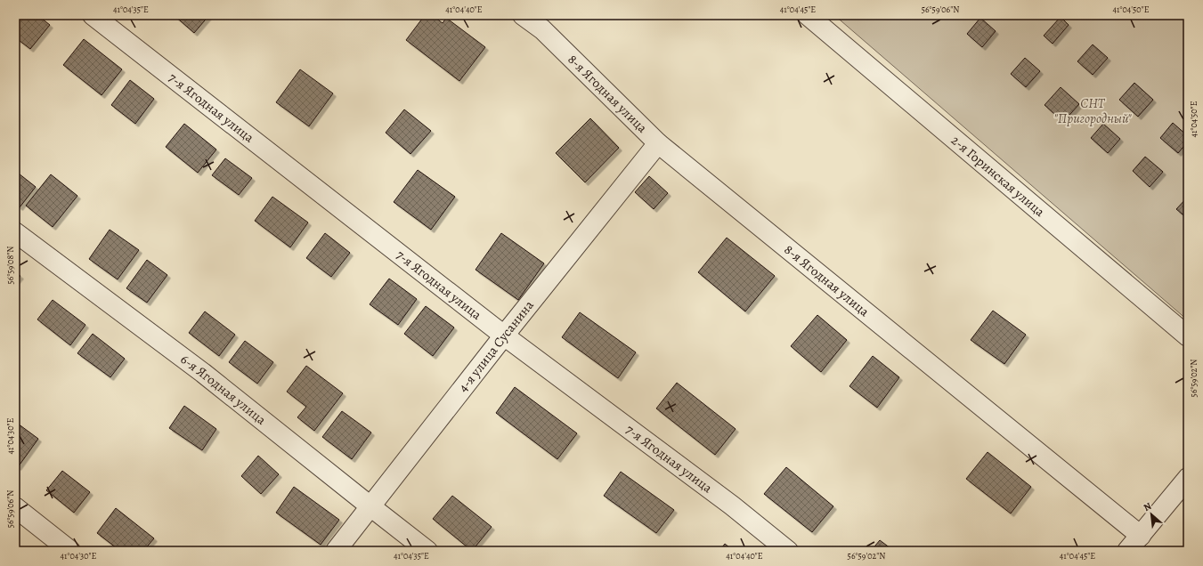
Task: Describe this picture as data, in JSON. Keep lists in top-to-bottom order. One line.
{"streets":{"street":["8-я Ягодная улица","7-я Ягодная улица","2-я Горинская улица","4-я улица Сусанина","6-я Ягодная улица"]},"crossings":[["8-я Ягодная улица","4-я улица Сусанина"],["7-я Ягодная улица","4-я улица Сусанина"],["4-я улица Сусанина","6-я Ягодная улица"]],"parks":["СНТ \"Пригородный\""],"north":"top left","coordinates":["41°04'35\"E","41°04'40\"E","41°04'45\"E","56°59'06\"N","41°04'50\"E","56°59'08\"N","56°59'02\"N","41°04'30\"E"]}
